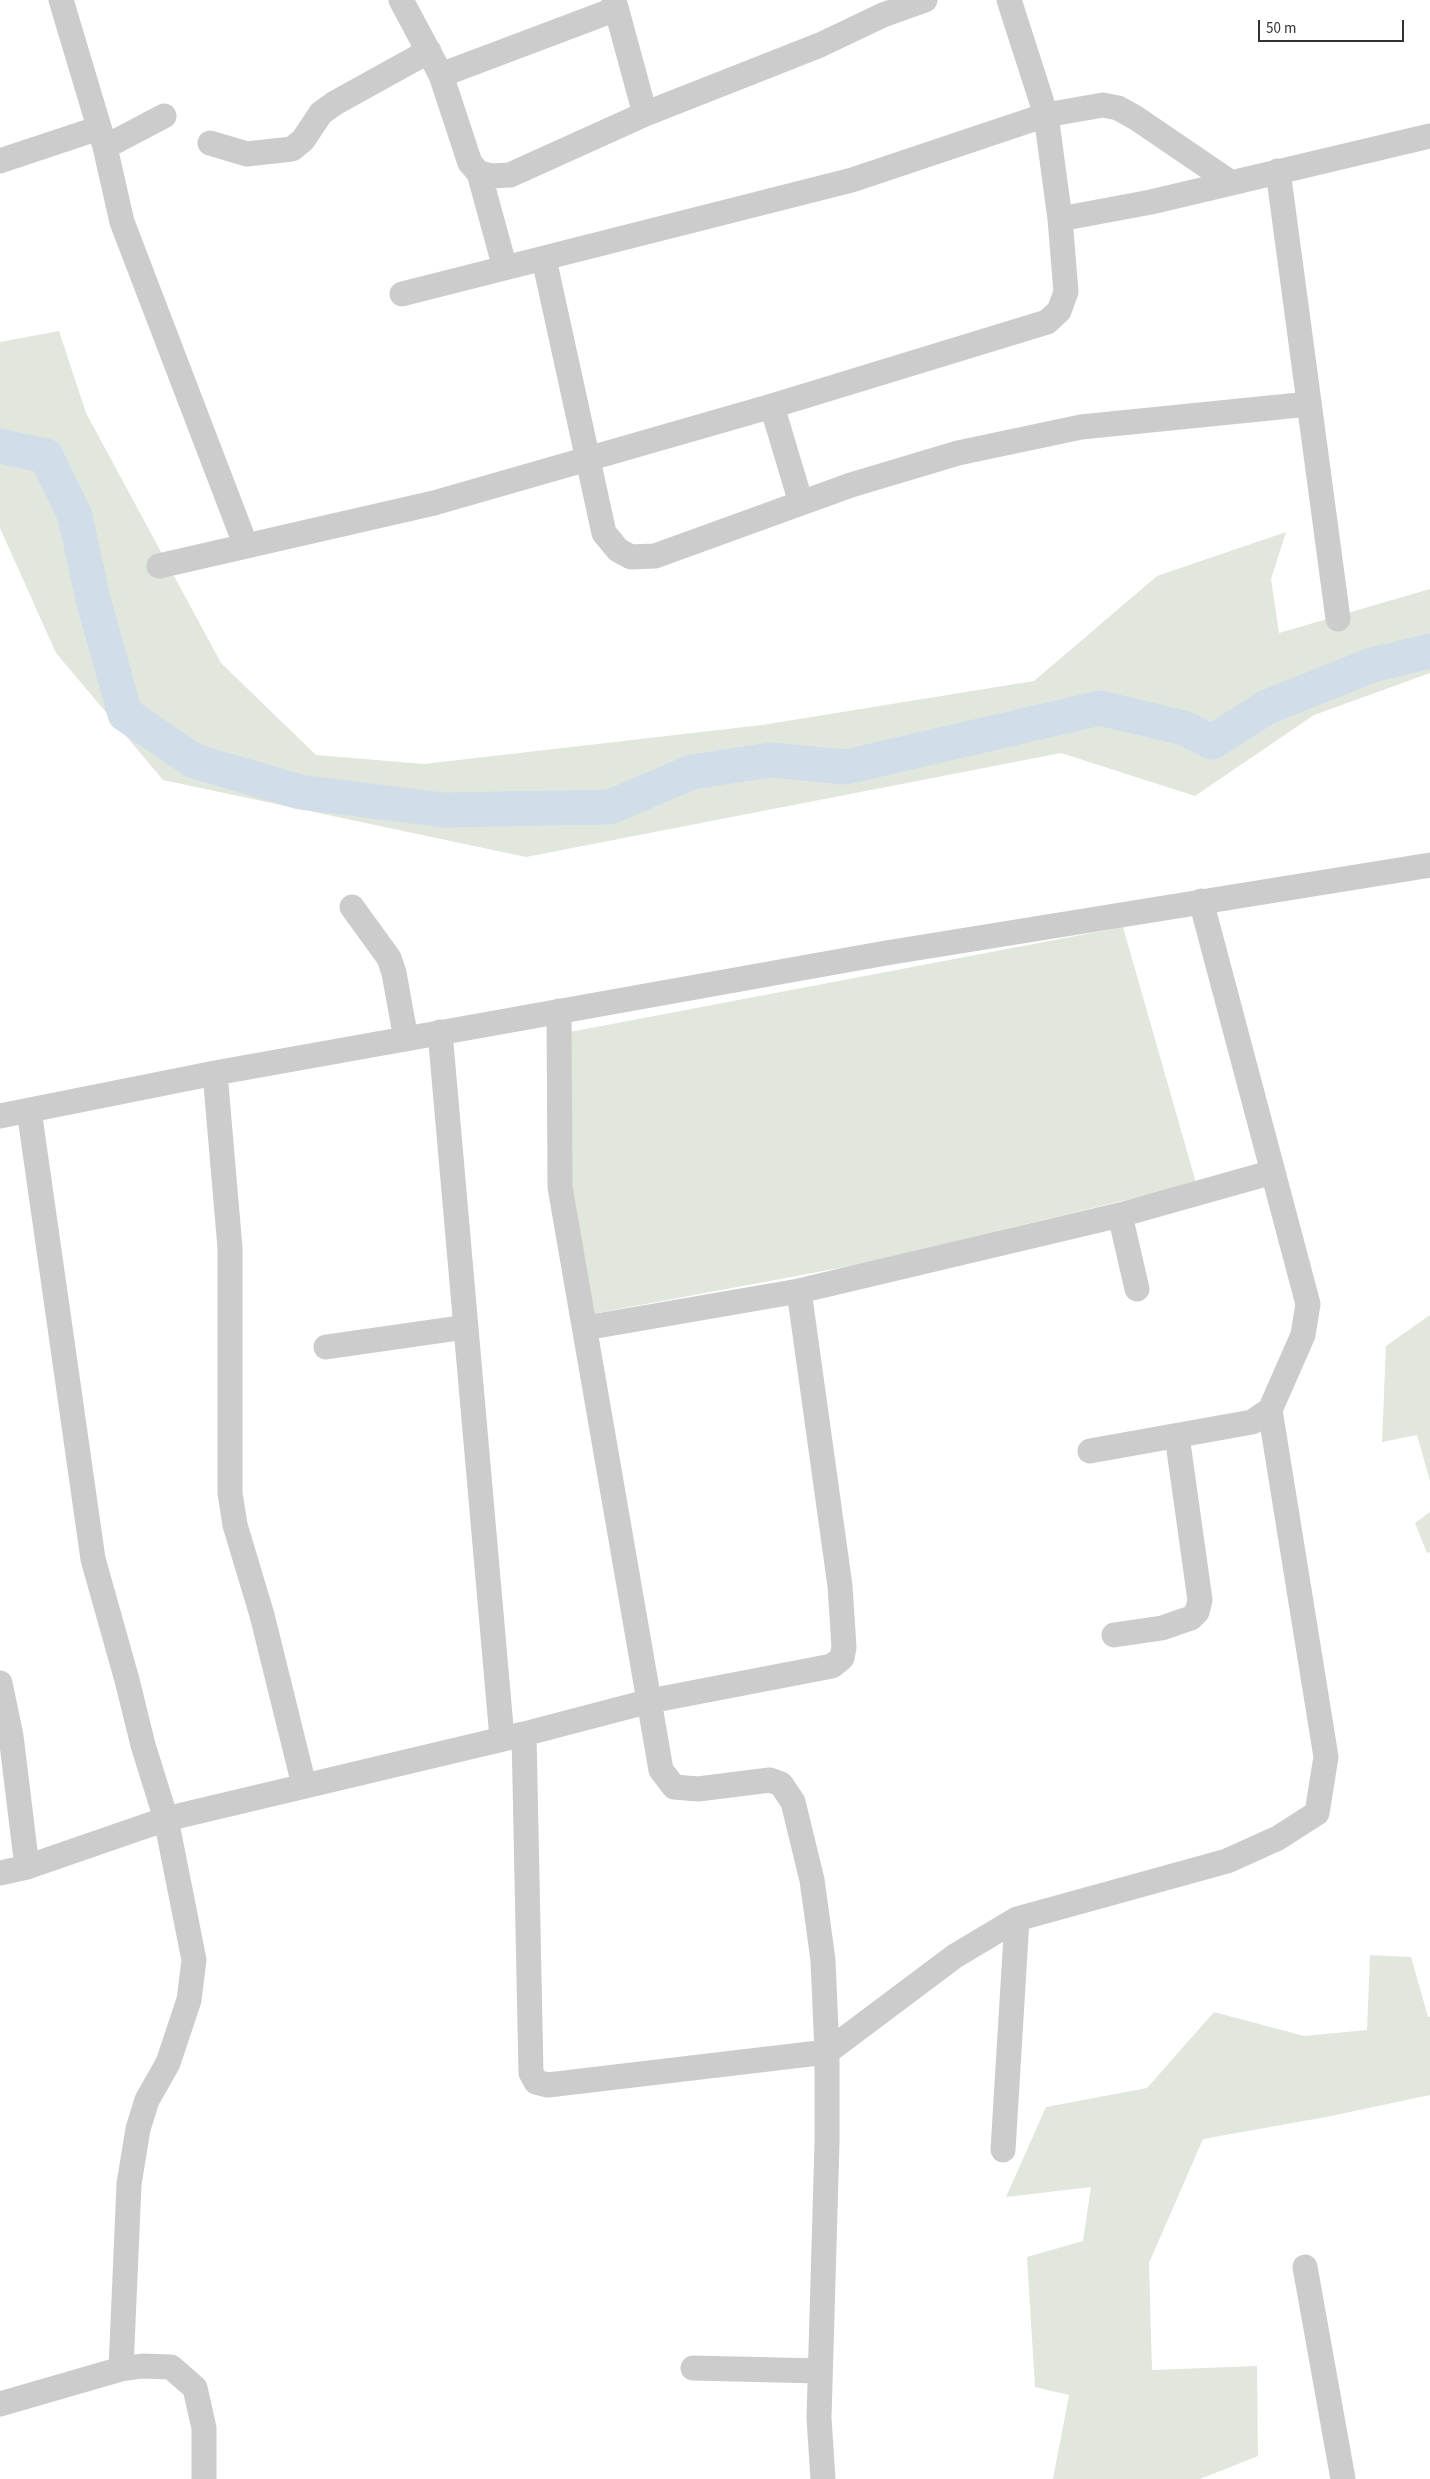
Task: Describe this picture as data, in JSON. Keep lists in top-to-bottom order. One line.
{"scale_bar":"50 m"}
